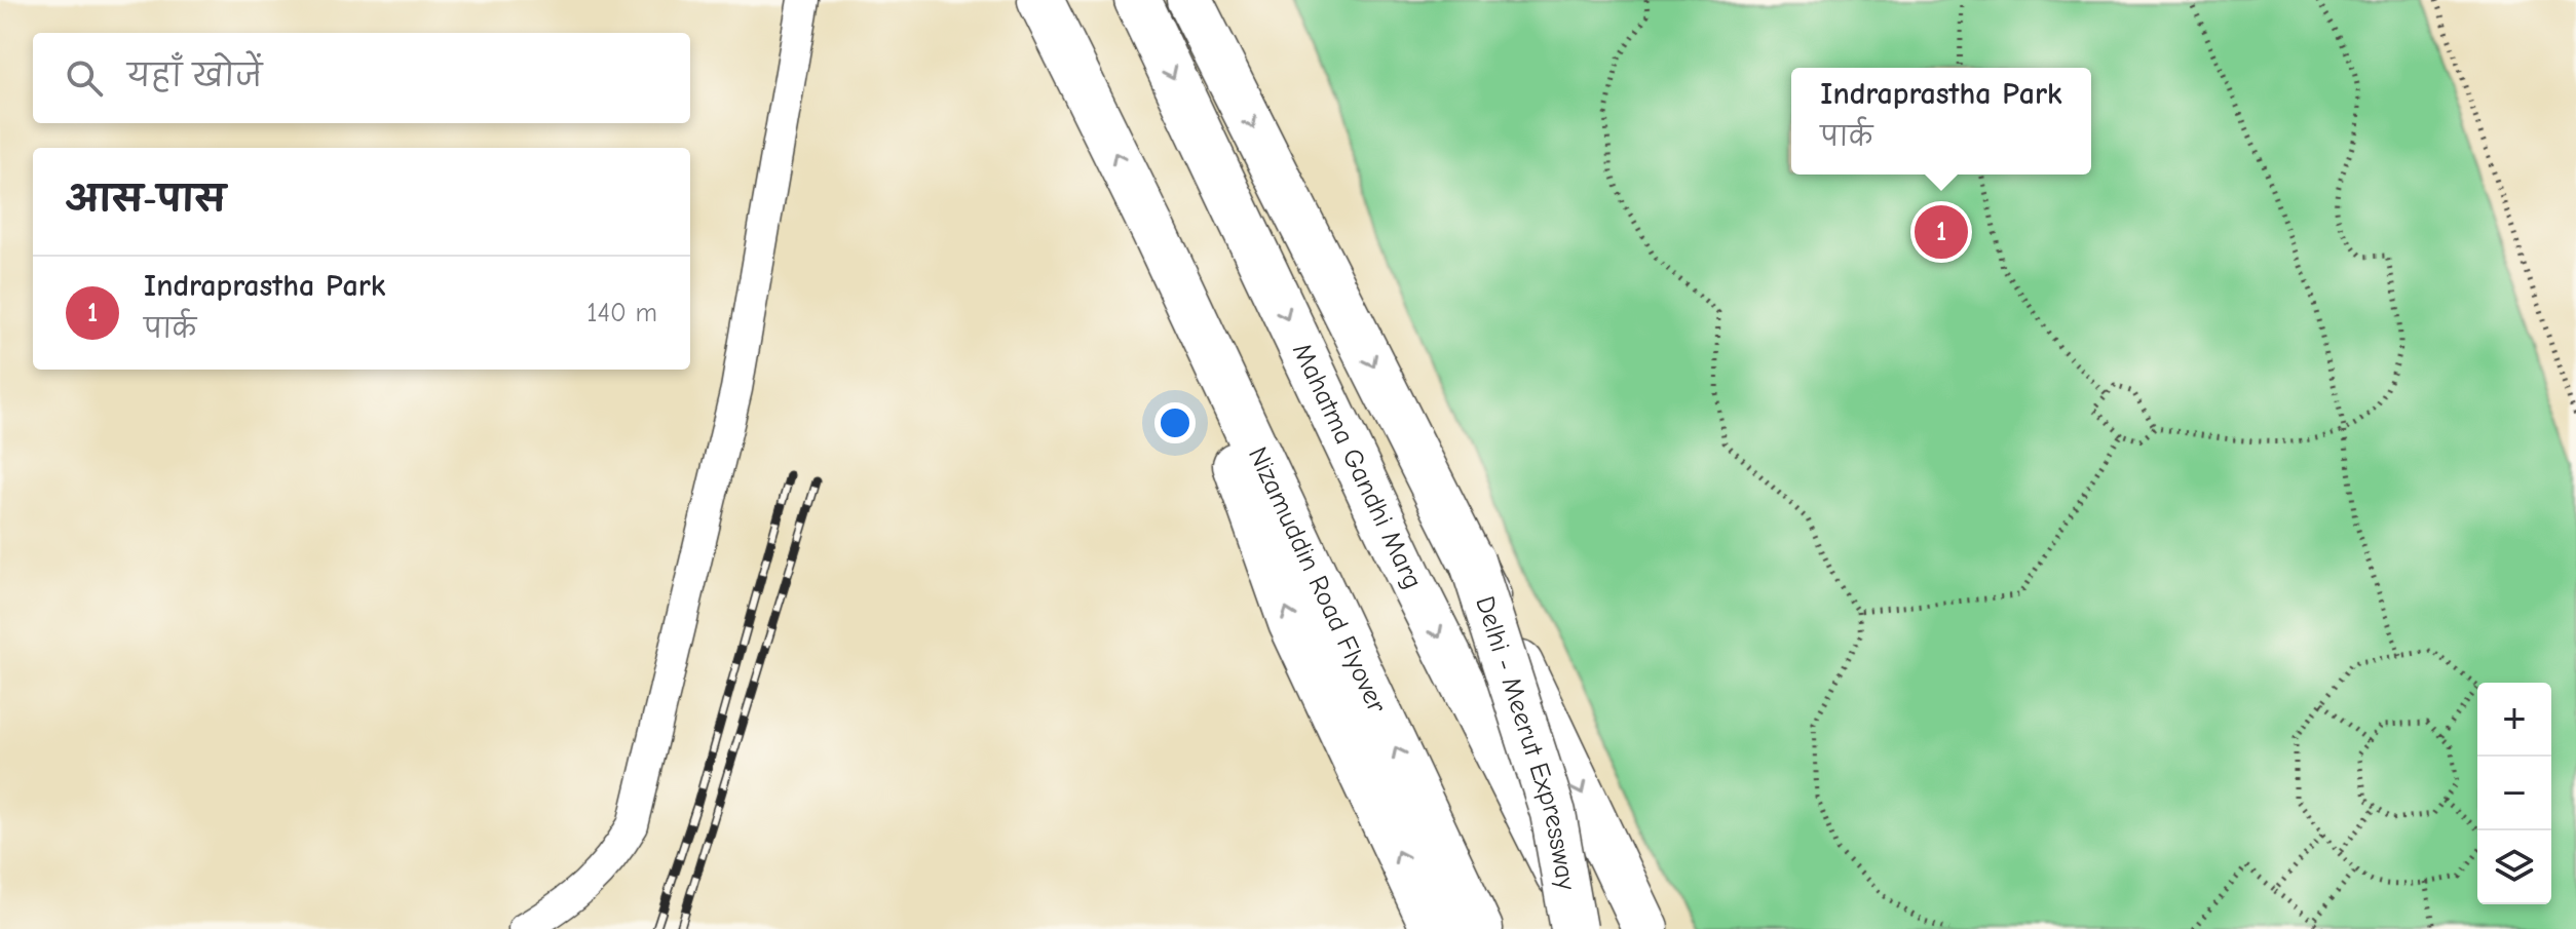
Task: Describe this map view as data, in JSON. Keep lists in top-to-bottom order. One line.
{"streets":{"highway":["Mahatma Gandhi Marg","Nizamuddin Road Flyover","Delhi - Meerut Expressway"]},"page":{"search":"यहाँ खोजें","popup":["Indraprastha Park","पार्क"],"heading":"आस-पास","pins":"1","list":[{"mark":"1","name":"Indraprastha Park","note":"पार्क","value":"140 m"}],"map_buttons":["+","−"]}}
